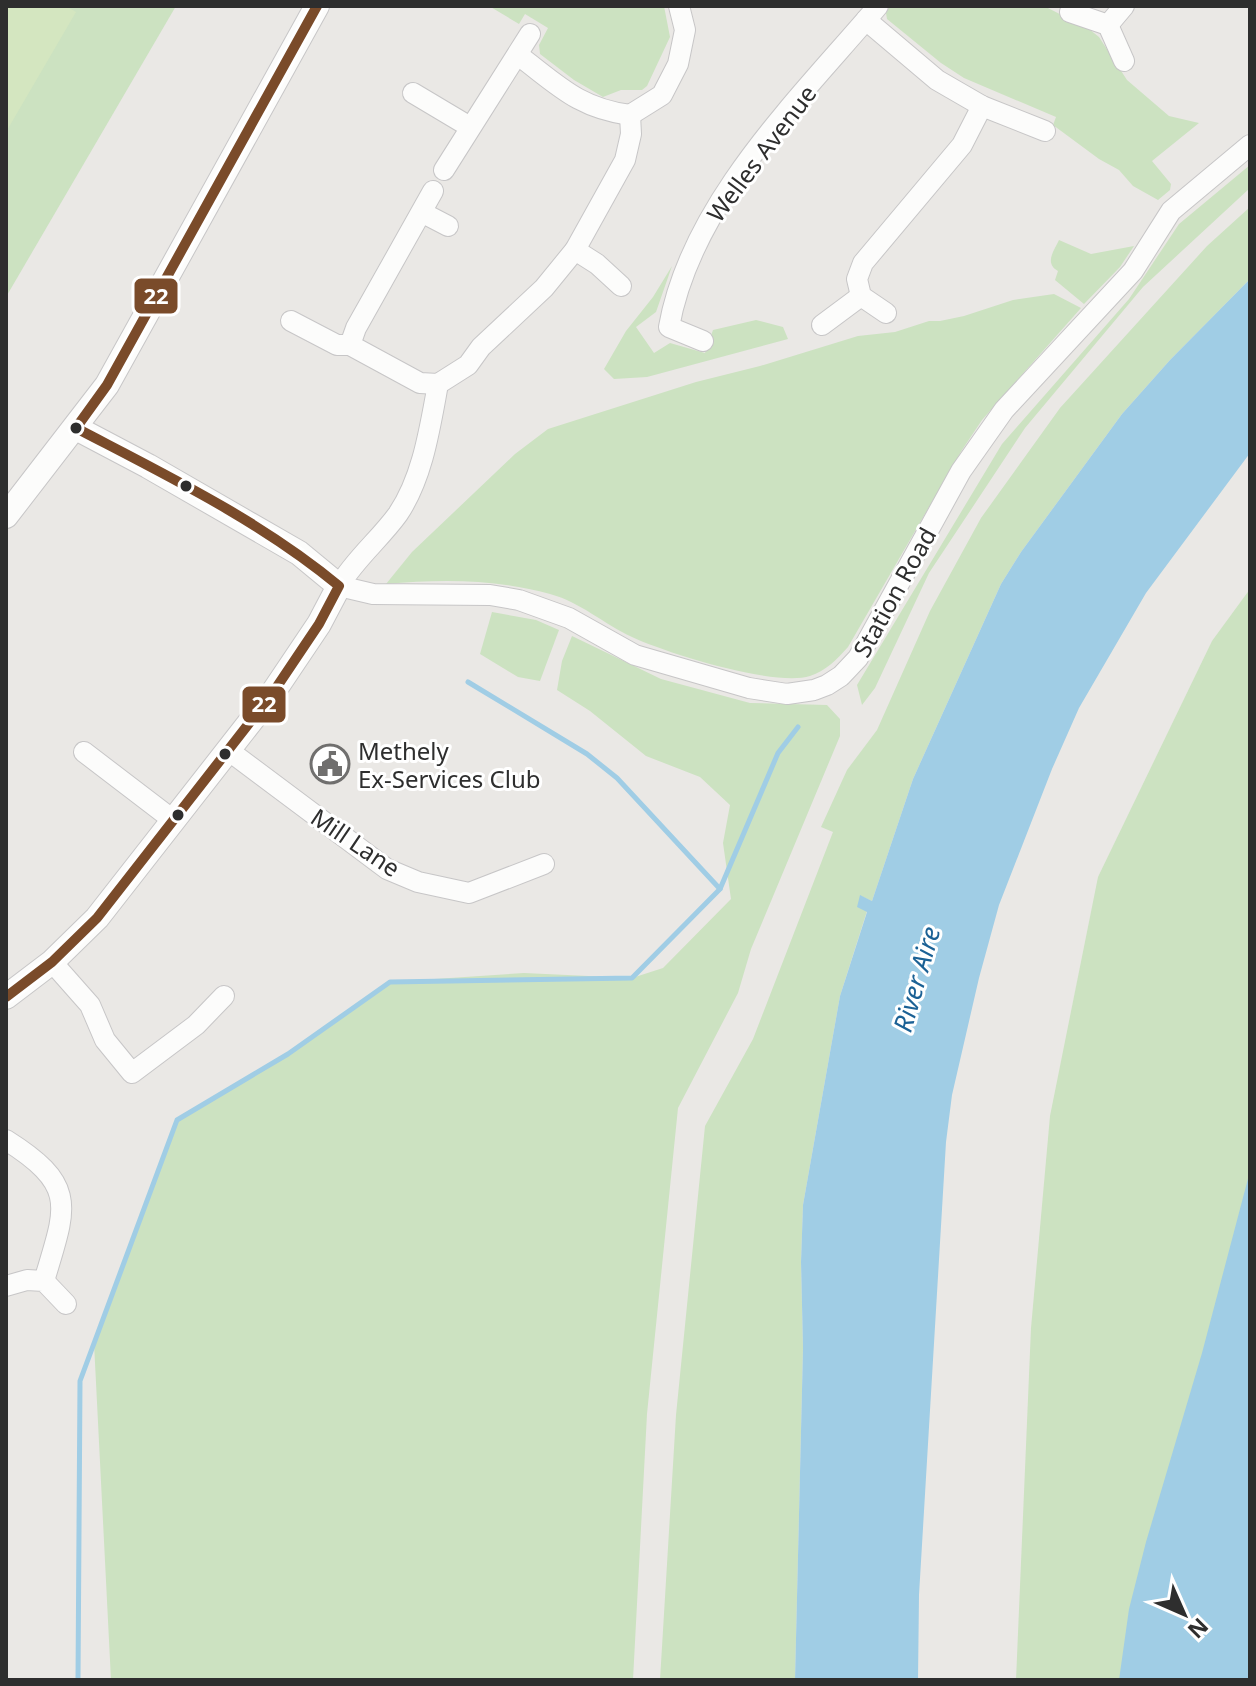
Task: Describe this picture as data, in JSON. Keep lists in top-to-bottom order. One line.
{"streets":{"street":["Welles Avenue","Station Road","Mill Lane"]},"water":["River Aire"],"places":{"public building":["Methely Ex-Services Club"]},"lines":["transit line 22"],"north":"bottom right"}
